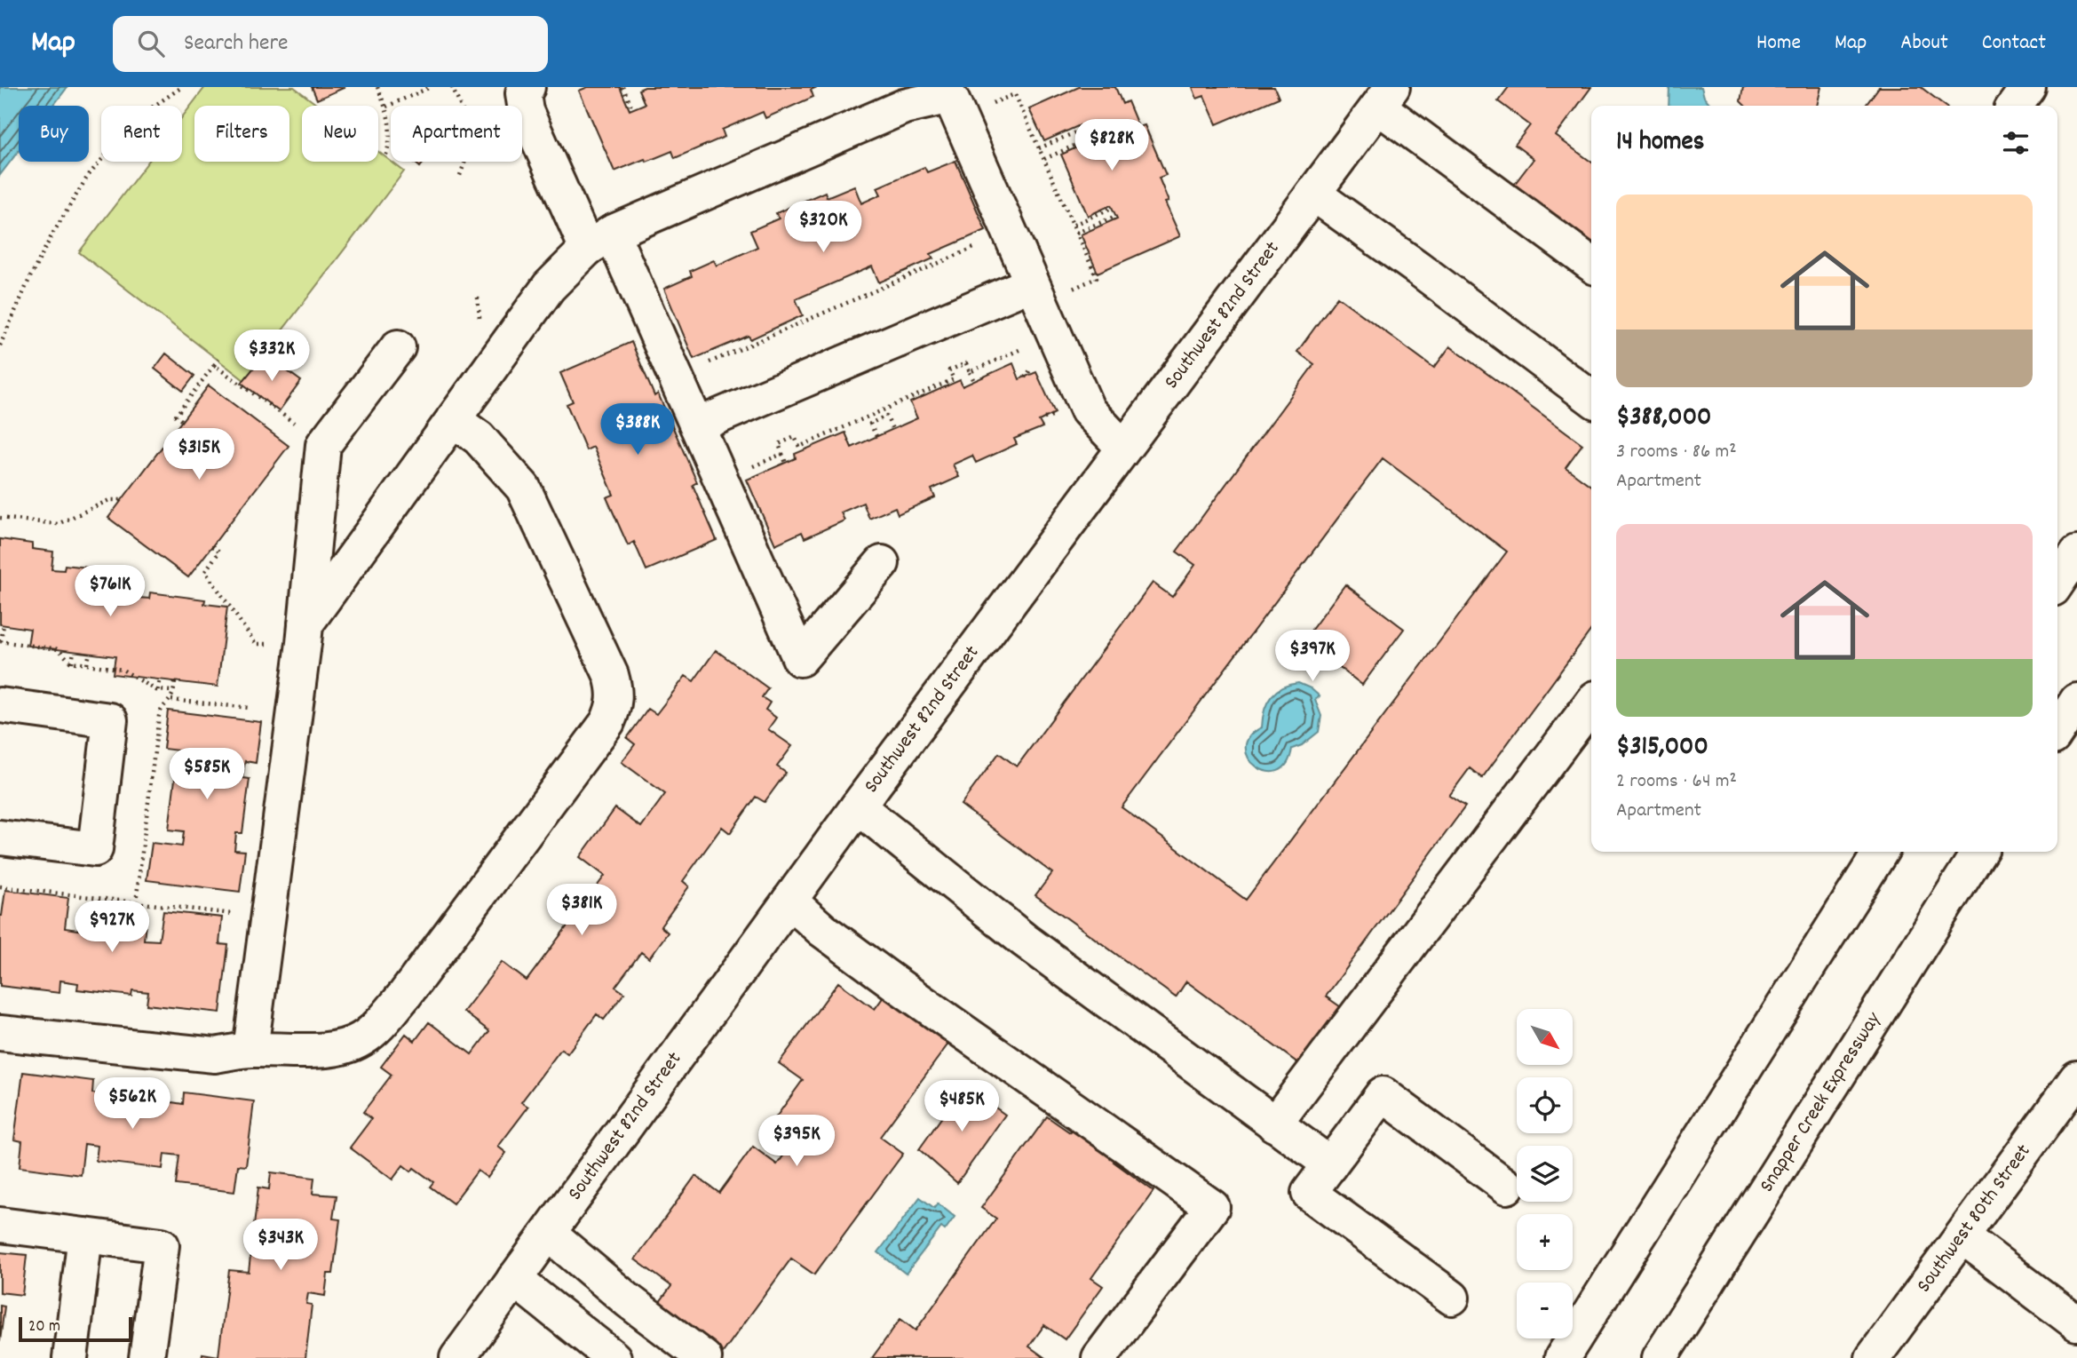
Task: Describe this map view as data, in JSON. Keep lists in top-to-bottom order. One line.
{"streets":{"main road":["Southwest 82nd Street","Snapper Creek Expressway","Southwest 80th Street"]},"scale_bar":"20 m","north":"bottom right","page":{"header":"Map","search":"Search here","nav":["Home","Map","About","Contact"],"chip":["Buy","Rent","Filters","New","Apartment"],"heading":"14 homes","price":["$828K","$320K","$332K","$388K","$315K","$761K","$397K","$585K","$381K","$927K","$562K","$485K","$395K","$343K"],"list":[{"name":"$388,000","note":"3 rooms · 86 m² · Apartment"},{"name":"$315,000","note":"2 rooms · 64 m² · Apartment"}],"map_buttons":["+","−"],"scale":"20 m"}}
